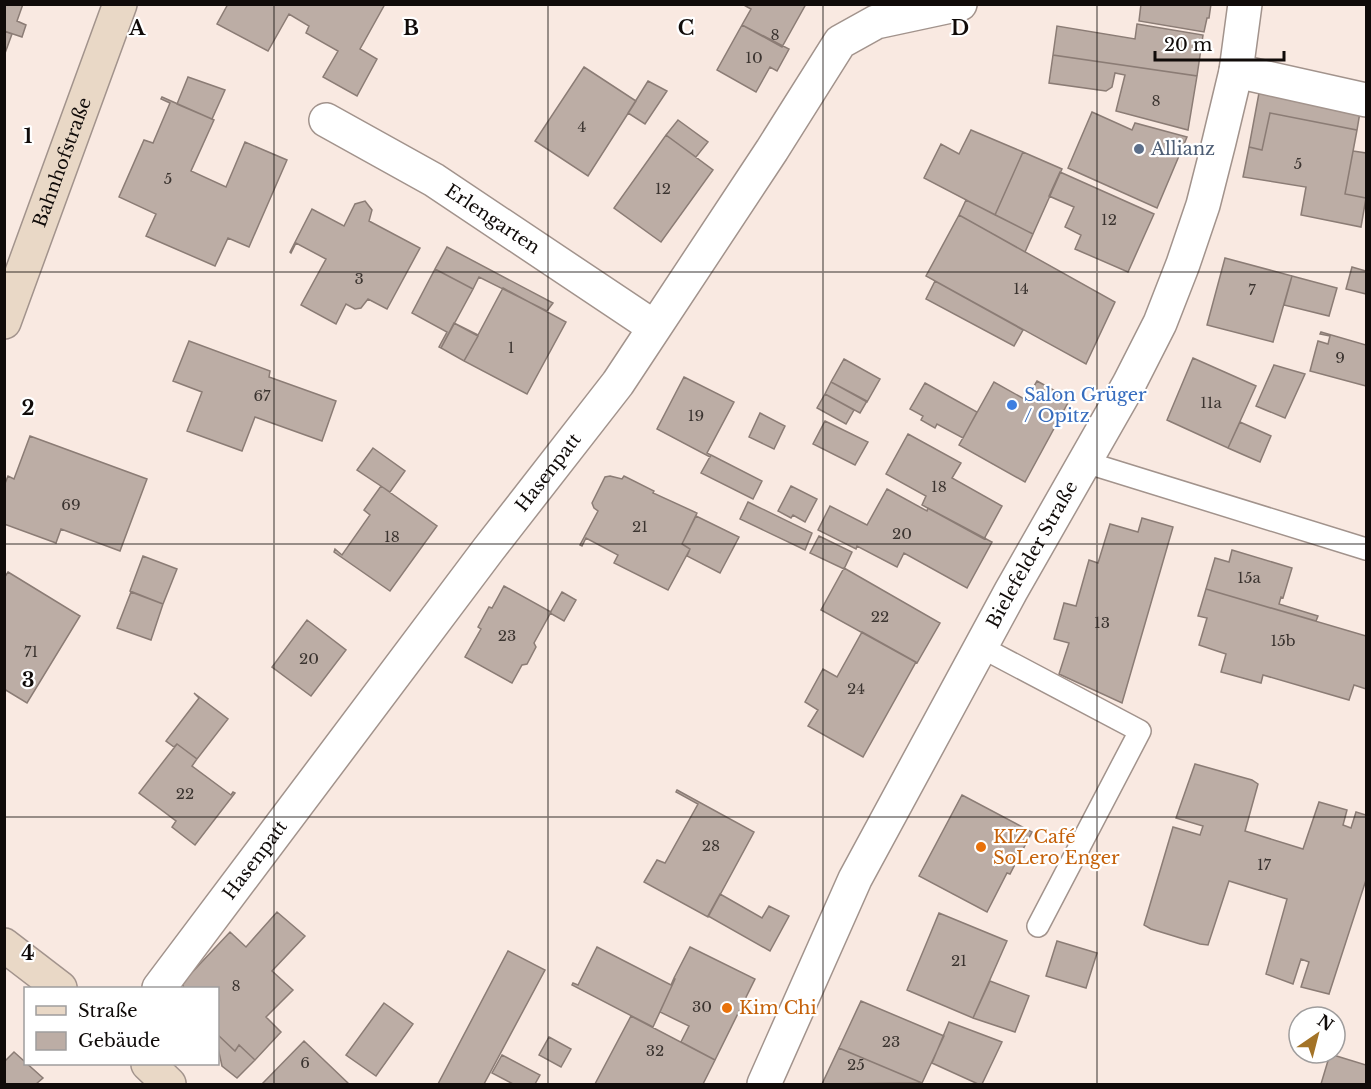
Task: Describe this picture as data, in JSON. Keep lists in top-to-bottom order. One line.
{"streets":{"street":["Bahnhofstraße","Erlengarten","Hasenpatt","Bielefelder Straße"]},"crossings":[["Erlengarten","Hasenpatt"]],"places":["Allianz","Salon Grüger / Opitz","KIZ Café SoLero Enger","Kim Chi"],"house_numbers":["8","10","8","4","5","5","12","12","3","14","7","1","9","67","11a","19","18","69","21","20","18","15a","22","13","23","15b","71","20","24","22","28","17","21","8","30","23","32","6","25"],"legend":["Straße","Gebäude"],"scale_bar":"20 m","north":"top right","grid":{"columns":["A","B","C","D"],"rows":["1","2","3","4"]}}
